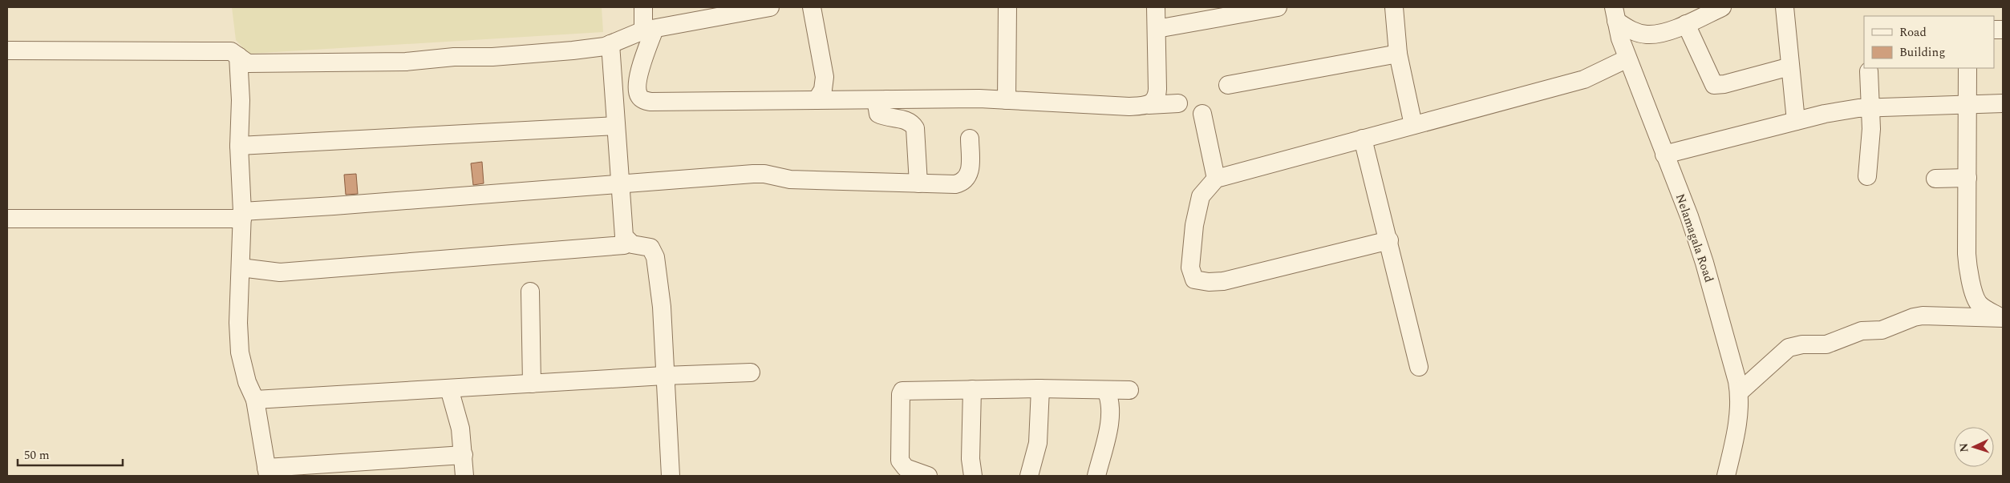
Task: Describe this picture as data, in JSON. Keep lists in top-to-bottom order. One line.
{"streets":{"street":["Nelamagala Road"]},"legend":["Road","Building"],"scale_bar":"50 m","north":"left"}
